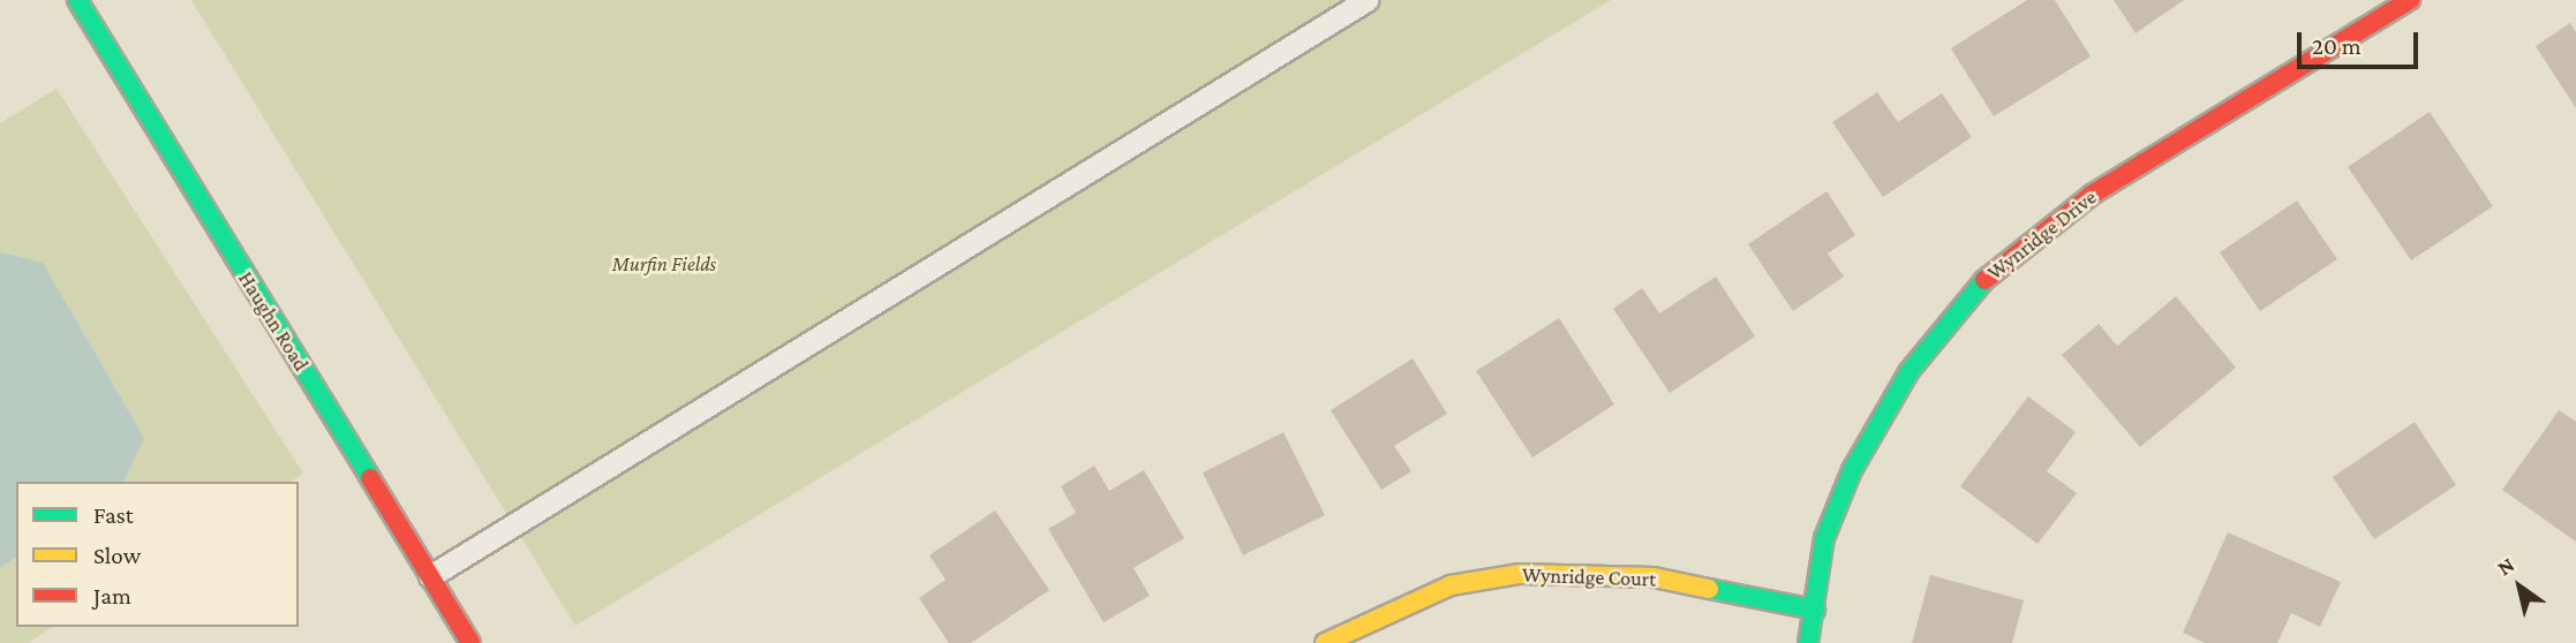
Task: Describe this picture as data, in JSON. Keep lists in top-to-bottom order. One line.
{"streets":{"street":["Wynridge Drive","Haughn Road","Wynridge Court"]},"crossings":[["Wynridge Drive","Wynridge Court"]],"parks":["Murfin Fields"],"legend":["Fast","Slow","Jam"],"scale_bar":"20 m","north":"top left"}
